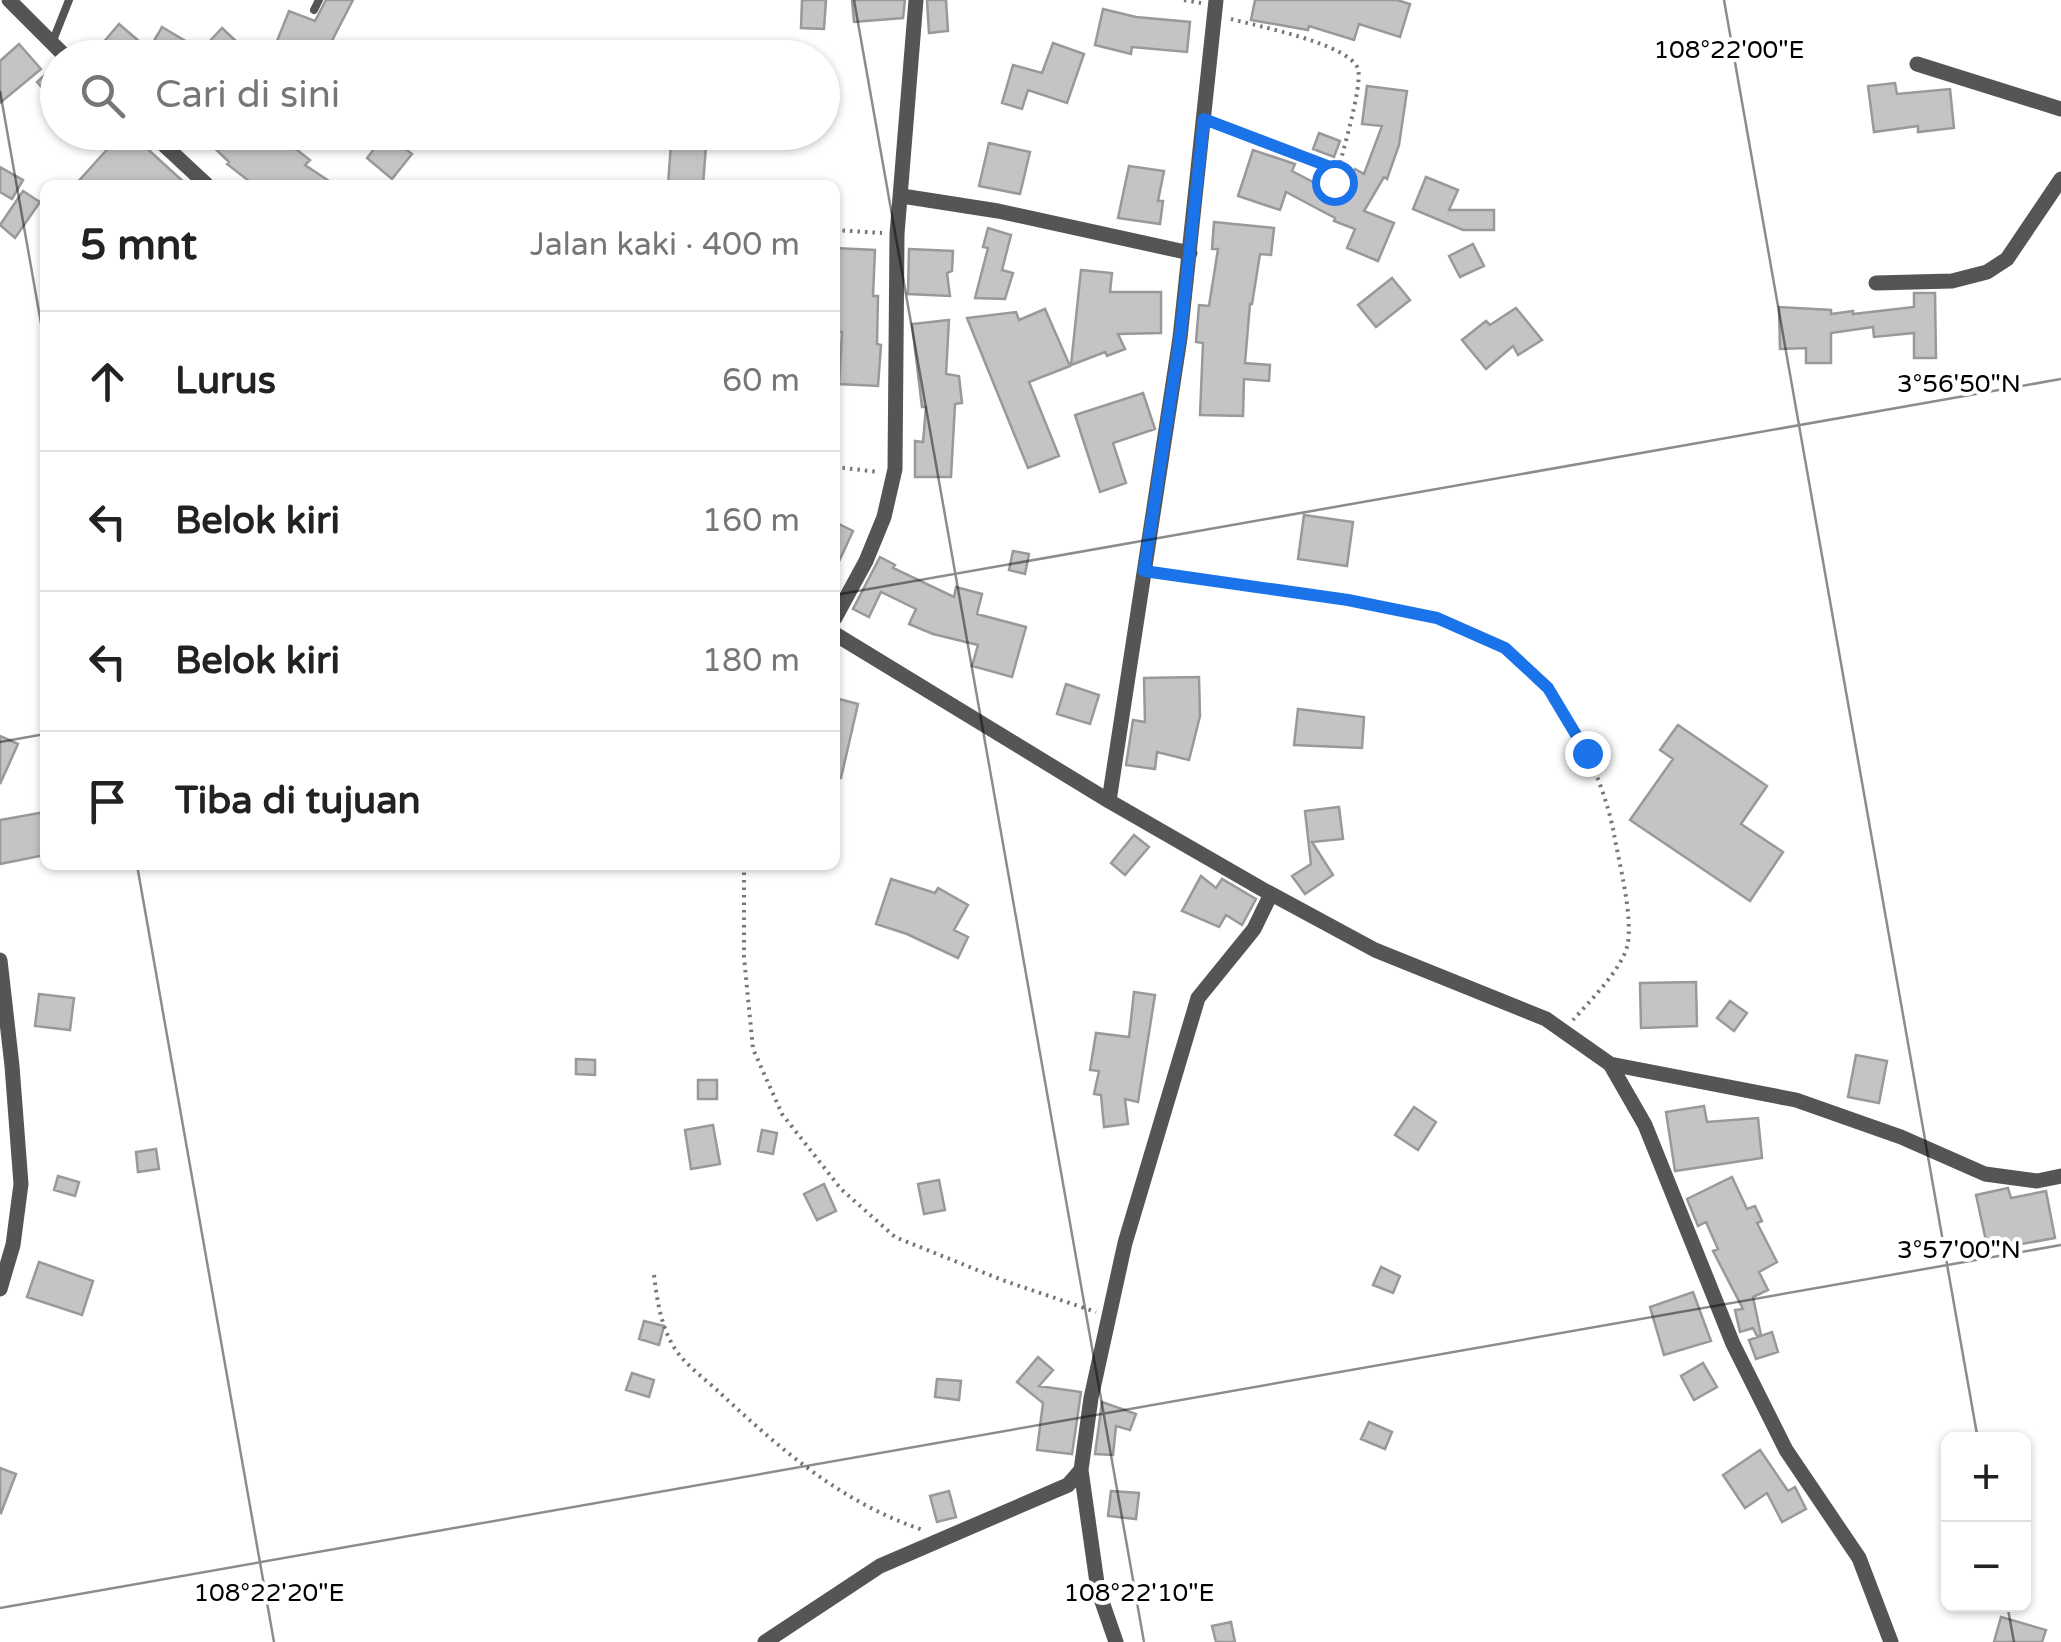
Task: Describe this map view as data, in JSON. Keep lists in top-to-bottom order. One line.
{"page":{"search":"Cari di sini","heading":["5 mnt","Jalan kaki · 400 m"],"list":[["Lurus","60 m"],["Belok kiri","160 m"],["Belok kiri","180 m"],"Tiba di tujuan"],"map_buttons":["+","−"]},"coordinates":["108°22'00\"E","3°56'50\"N","3°57'00\"N","108°22'20\"E","108°22'10\"E"]}
